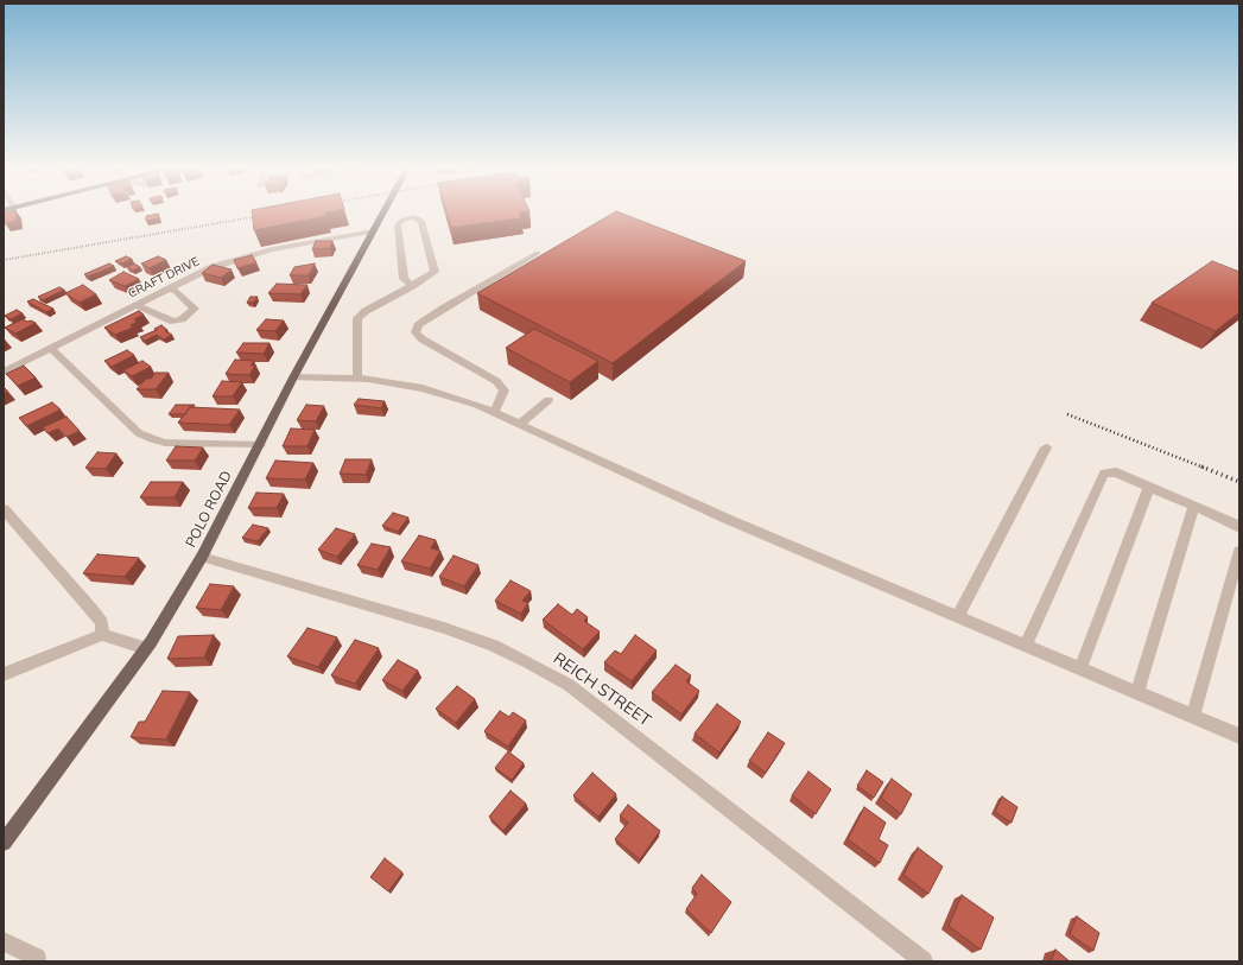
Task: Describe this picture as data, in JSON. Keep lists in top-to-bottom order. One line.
{"streets":{"main road":["POLO ROAD"],"street":["CRAFT DRIVE","REICH STREET"]},"crossings":[["CRAFT DRIVE","POLO ROAD"],["POLO ROAD","REICH STREET"]]}
